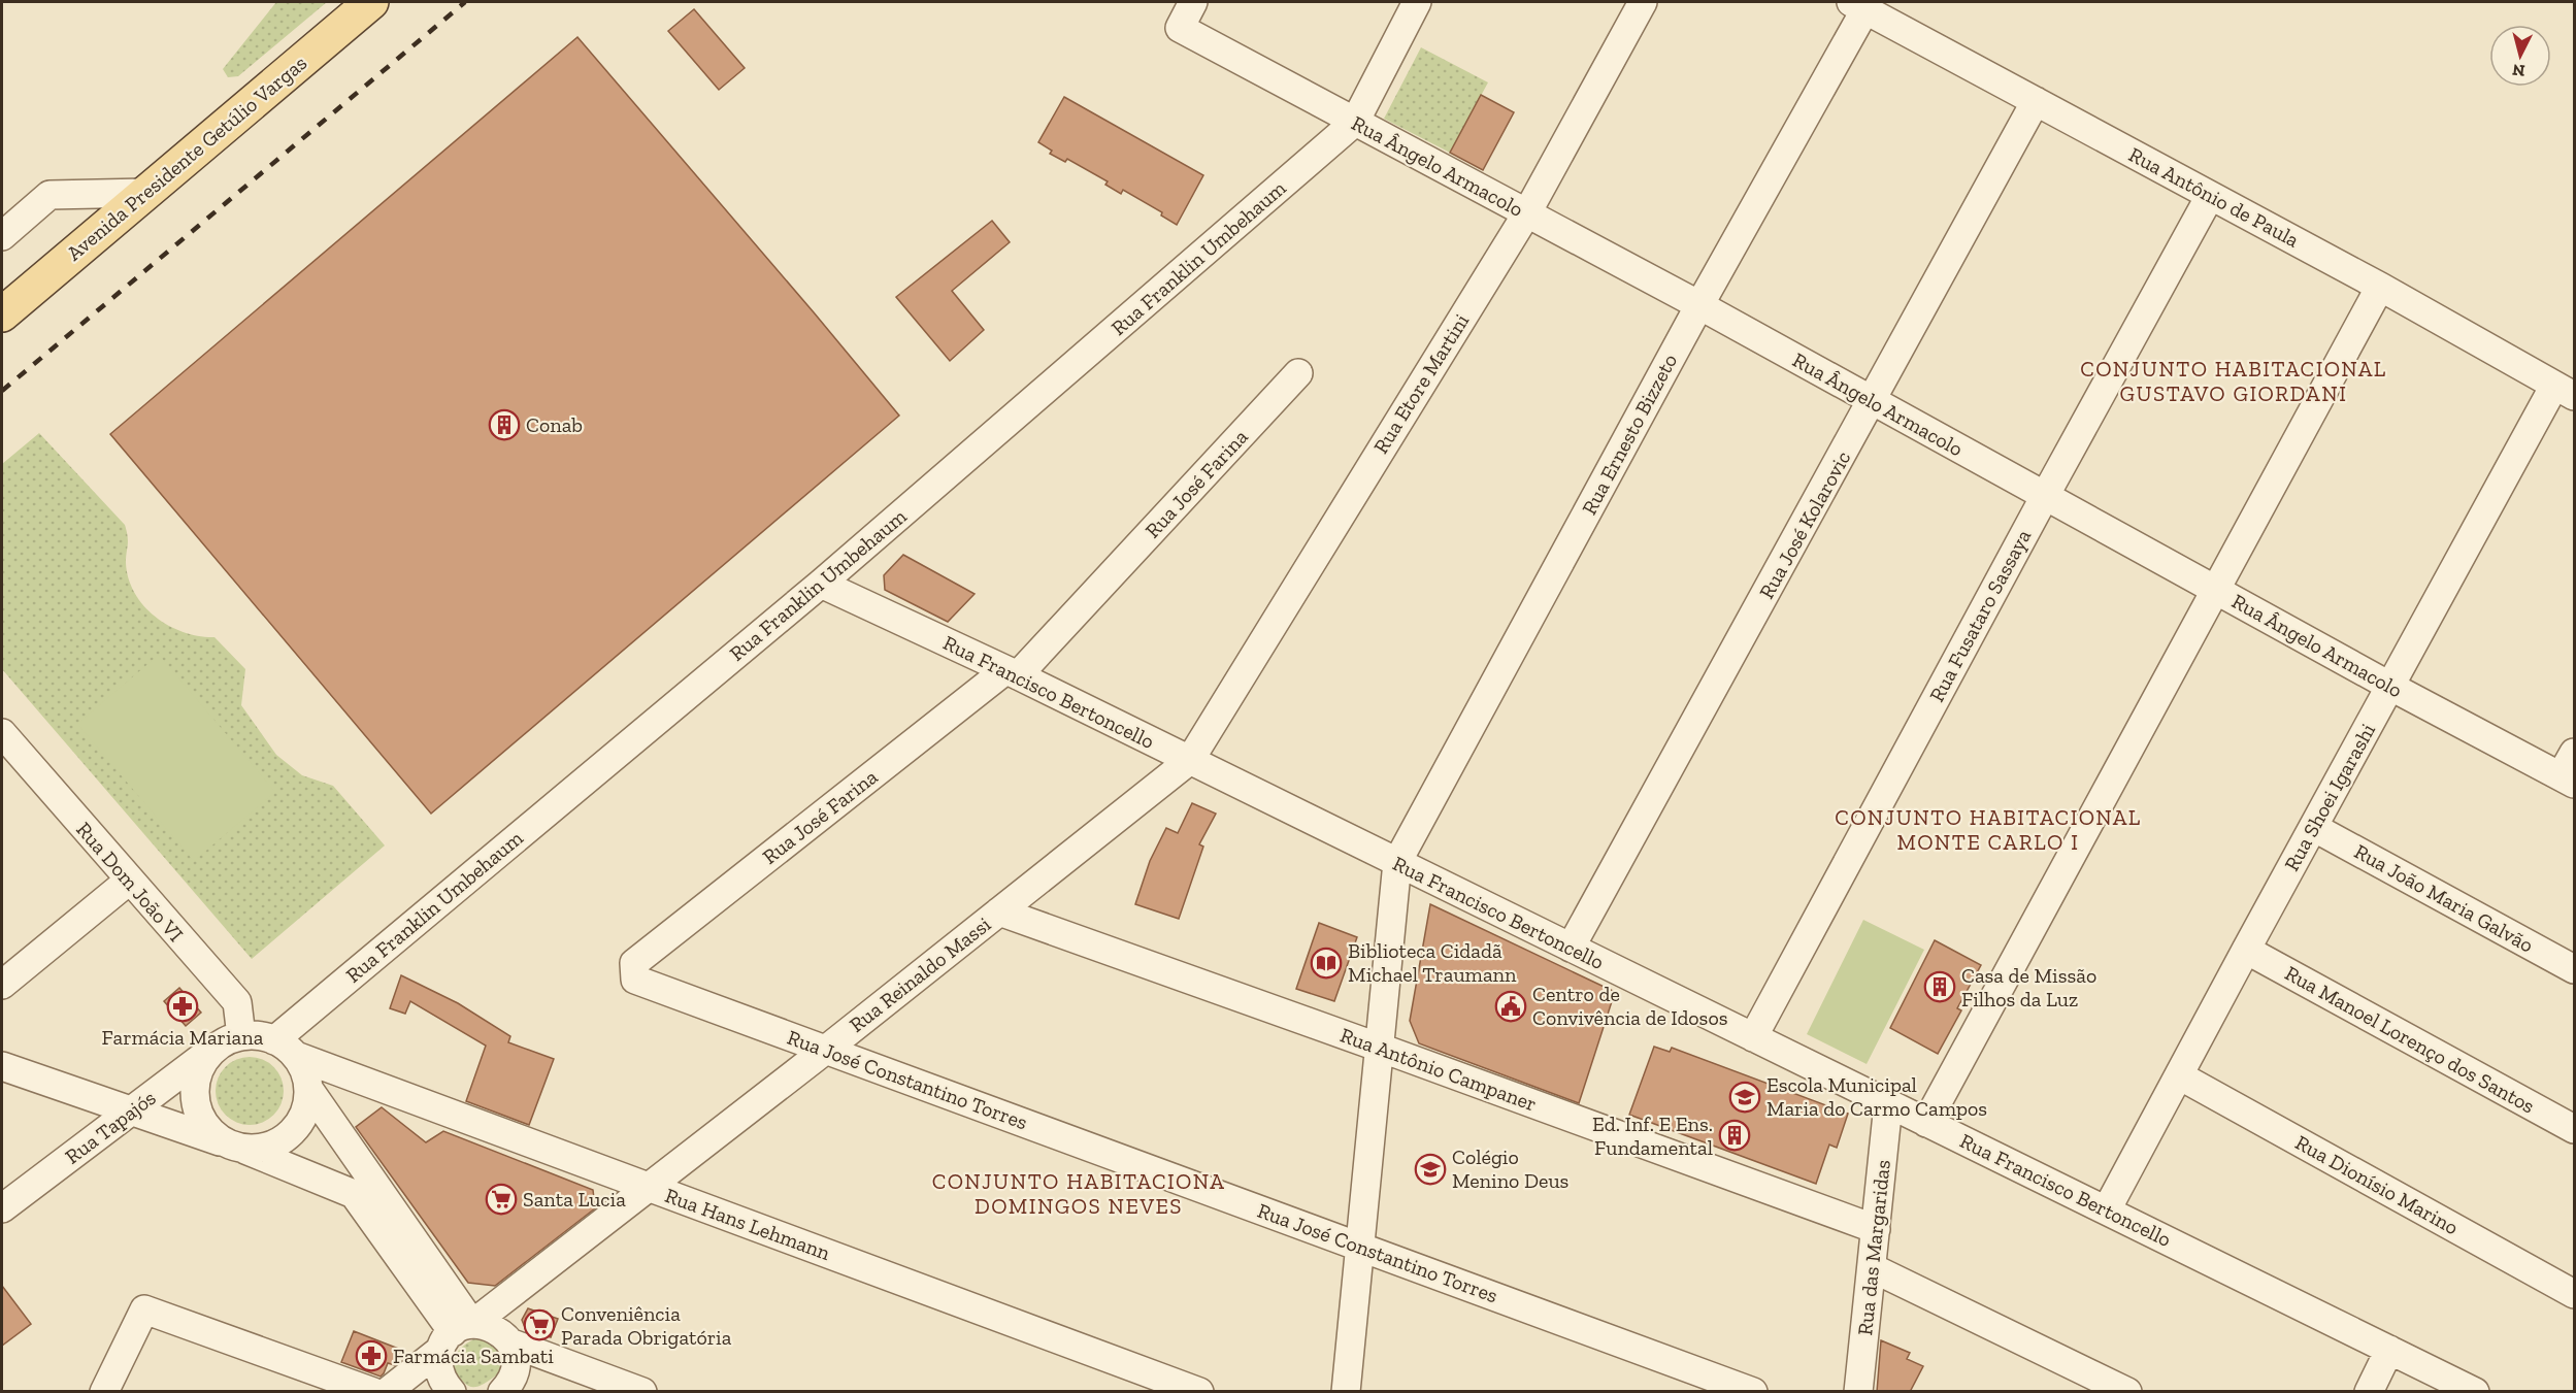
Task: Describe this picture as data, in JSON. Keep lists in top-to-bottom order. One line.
{"streets":{"main road":["Avenida Presidente Getúlio Vargas"],"street":["Rua Ângelo Armacolo","Rua Antônio de Paula","Rua Franklin Umbehaum","Rua Etore Martini","Rua Ernesto Bizzeto","Rua José Farina","Rua José Kolarovic","Rua Fusataro Sassaya","Rua Francisco Bertoncello","Rua Shoei Igarashi","Rua Dom João VI","Rua João Maria Galvão","Rua Reinaldo Massi","Rua Manoel Lorenço dos Santos","Rua Antônio Campaner","Rua José Constantino Torres","Rua Tapajós","Rua Dionísio Marino","Rua Hans Lehmann","Rua das Margaridas"]},"crossings":[["Rua Ângelo Armacolo","Rua Franklin Umbehaum"],["Rua Ângelo Armacolo","Rua Etore Martini"],["Rua Ângelo Armacolo","Rua Ernesto Bizzeto"],["Rua Ângelo Armacolo","Rua José Kolarovic"],["Rua Ângelo Armacolo","Rua Fusataro Sassaya"],["Rua Ângelo Armacolo","Rua Shoei Igarashi"],["Rua Antônio de Paula","Rua Ernesto Bizzeto"],["Rua Antônio de Paula","Rua José Kolarovic"],["Rua Antônio de Paula","Rua Fusataro Sassaya"],["Rua Antônio de Paula","Rua Shoei Igarashi"],["Rua Franklin Umbehaum","Rua Francisco Bertoncello"],["Rua Franklin Umbehaum","Rua Hans Lehmann"],["Rua Etore Martini","Rua Francisco Bertoncello"],["Rua Etore Martini","Rua Reinaldo Massi"],["Rua Ernesto Bizzeto","Rua Francisco Bertoncello"],["Rua José Farina","Rua Francisco Bertoncello"],["Rua José Farina","Rua José Constantino Torres"],["Rua José Kolarovic","Rua Francisco Bertoncello"],["Rua Fusataro Sassaya","Rua Francisco Bertoncello"],["Rua Francisco Bertoncello","Rua Shoei Igarashi"],["Rua Francisco Bertoncello","Rua Reinaldo Massi"],["Rua Francisco Bertoncello","Rua das Margaridas"],["Rua Shoei Igarashi","Rua João Maria Galvão"],["Rua Shoei Igarashi","Rua Manoel Lorenço dos Santos"],["Rua Shoei Igarashi","Rua Dionísio Marino"],["Rua Dom João VI","Rua Tapajós"],["Rua Dom João VI","Rua Hans Lehmann"],["Rua Reinaldo Massi","Rua Antônio Campaner"],["Rua Reinaldo Massi","Rua José Constantino Torres"],["Rua Reinaldo Massi","Rua Hans Lehmann"],["Rua Antônio Campaner","Rua das Margaridas"],["Rua Tapajós","Rua Hans Lehmann"]],"districts":["CONJUNTO HABITACIONAL GUSTAVO GIORDANI","CONJUNTO HABITACIONAL MONTE CARLO I","CONJUNTO HABITACIONA DOMINGOS NEVES"],"places":{"building":["Conab","Casa de Missão Filhos da Luz","Ed. Inf. E Ens. Fundamental"],"library":["Biblioteca Cidadã Michael Traumann"],"pharmacy":["Farmácia Mariana","Farmácia Sambati"],"public building":["Centro de Convivência de Idosos"],"school or university":["Escola Municipal Maria do Carmo Campos","Colégio Menino Deus"],"supermarket":["Santa Lucia","Conveniência Parada Obrigatória"]},"north":"bottom"}
